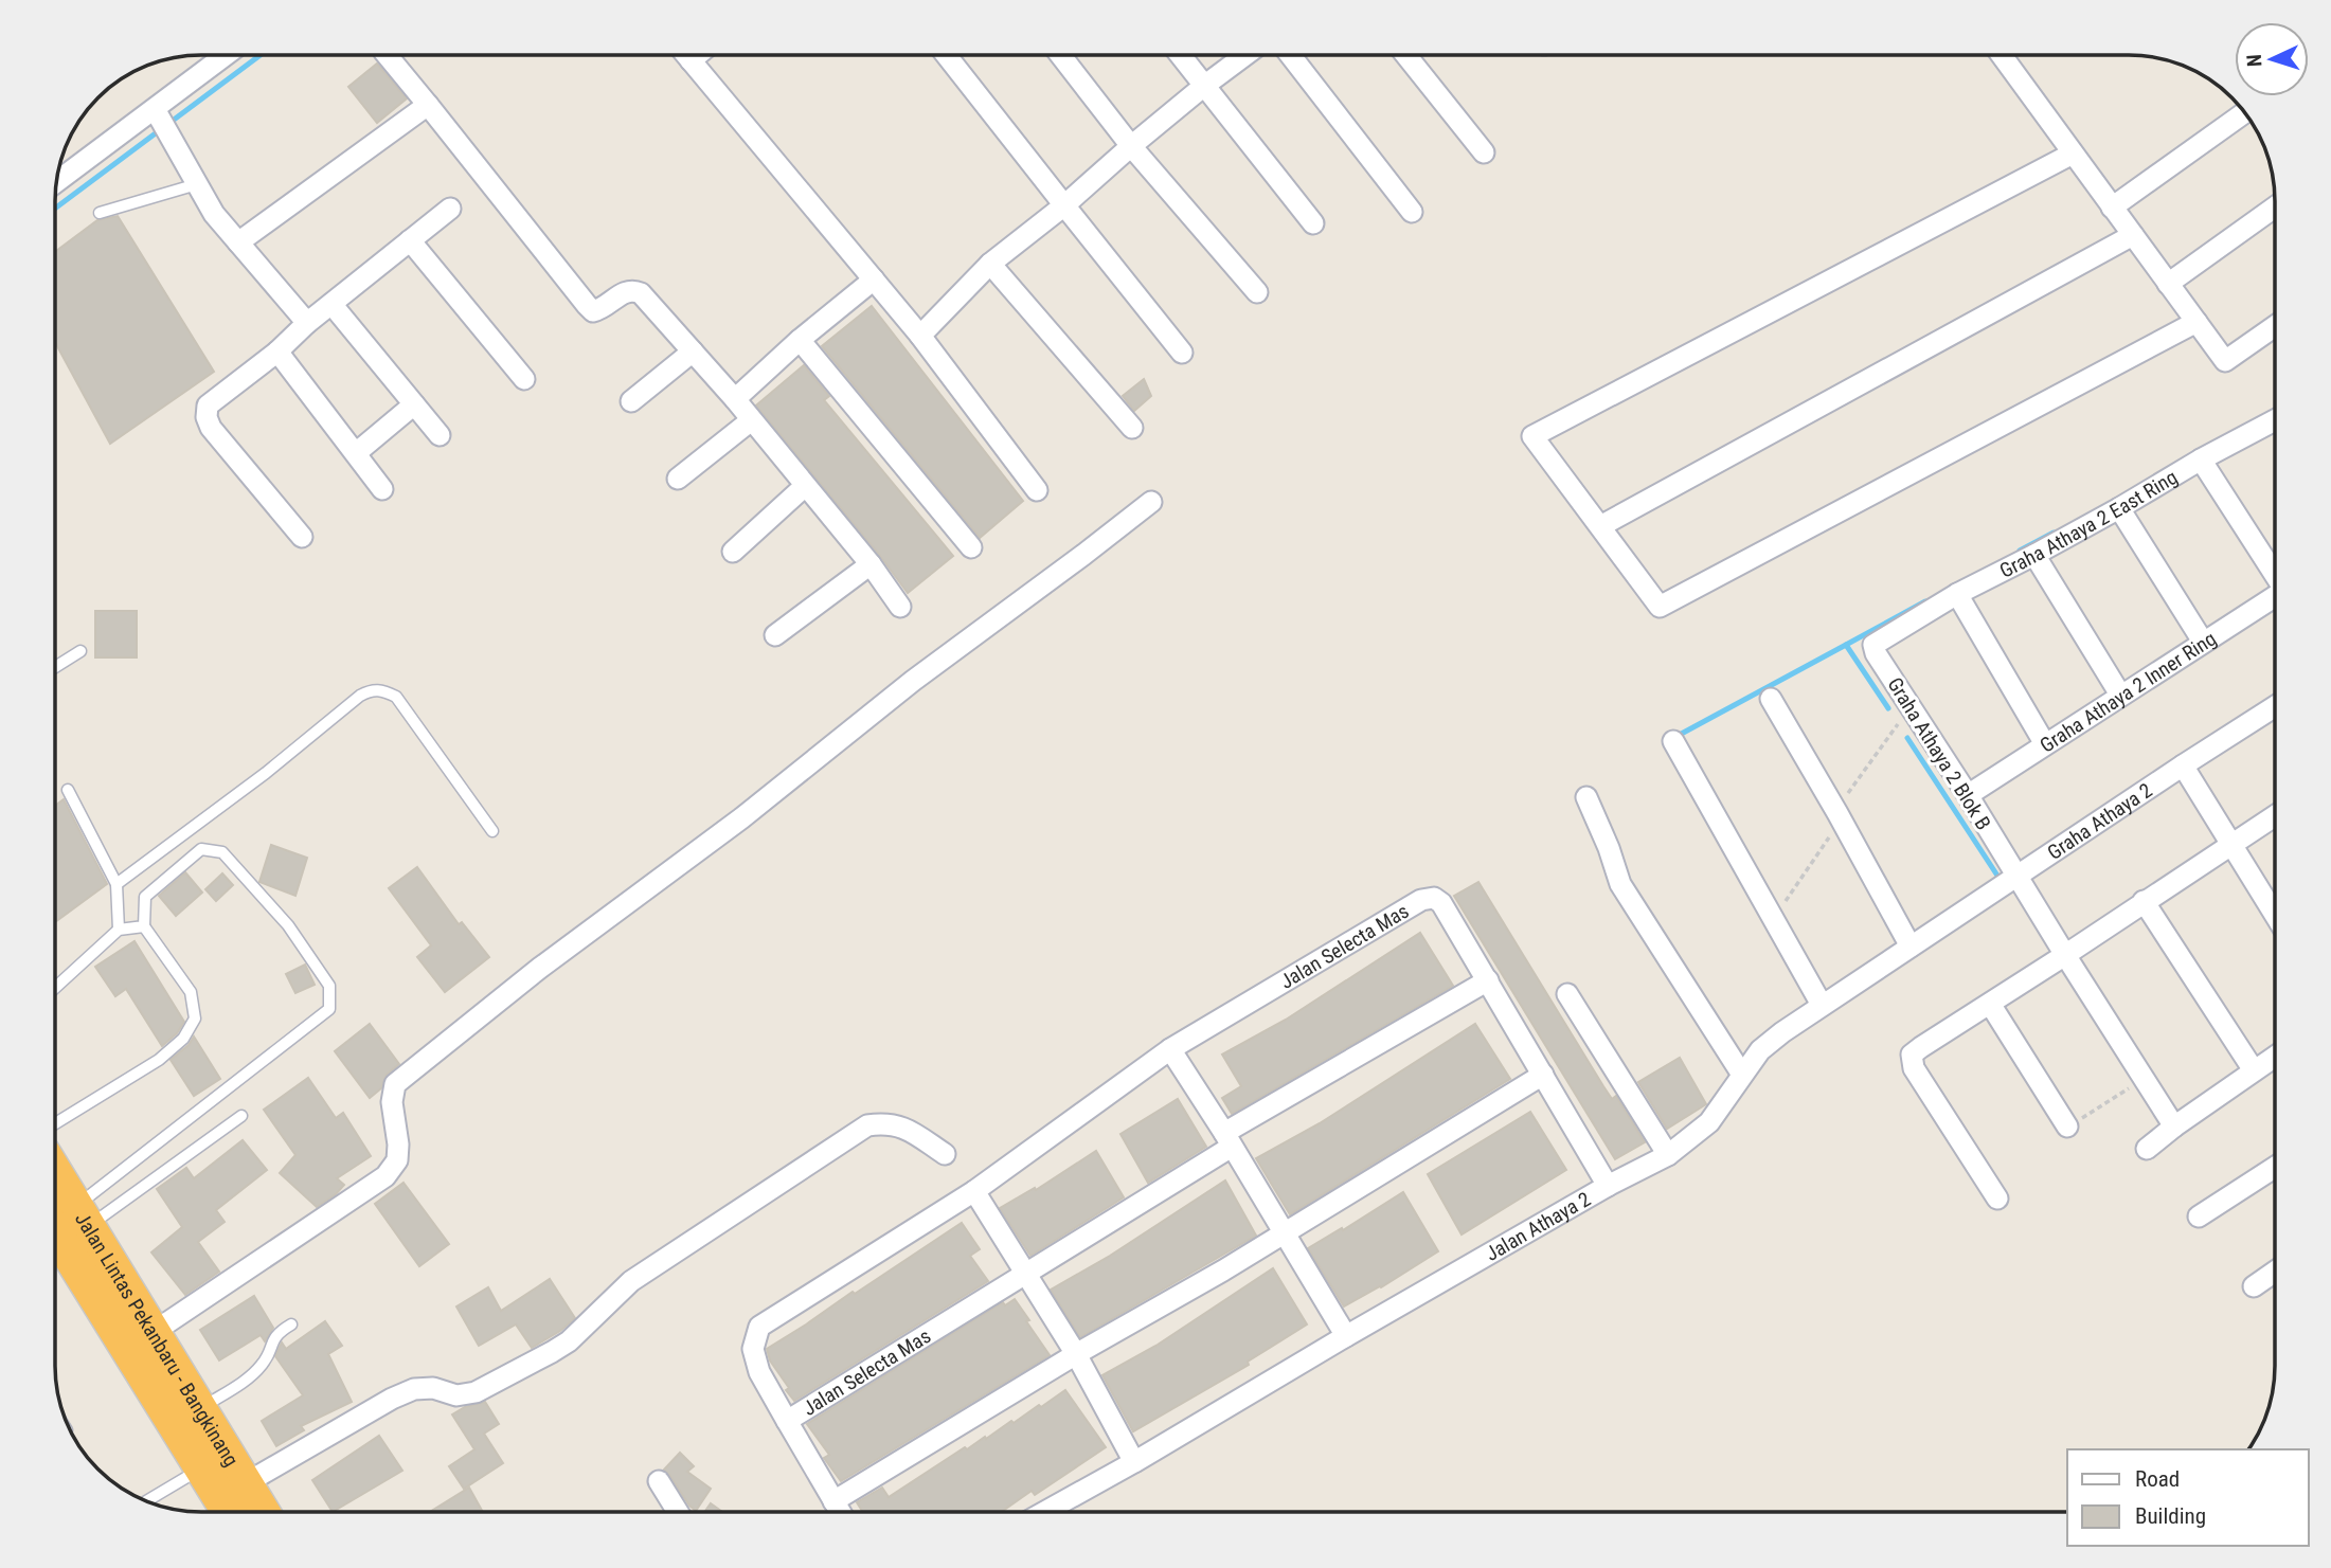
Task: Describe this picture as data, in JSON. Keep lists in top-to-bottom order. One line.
{"streets":{"highway":["Jalan Lintas Pekanbaru - Bangkinang"],"street":["Graha Athaya 2 East Ring","Graha Athaya 2 Inner Ring","Graha Athaya 2 Blok B","Graha Athaya 2","Jalan Selecta Mas","Jalan Athaya 2"]},"crossings":[["Graha Athaya 2 East Ring","Graha Athaya 2 Blok B"],["Graha Athaya 2 Inner Ring","Graha Athaya 2 Blok B"],["Graha Athaya 2 Blok B","Graha Athaya 2"],["Graha Athaya 2 Blok B","Jalan Athaya 2"],["Graha Athaya 2","Jalan Athaya 2"],["Jalan Selecta Mas","Jalan Athaya 2"]],"legend":["Road","Building"],"north":"left"}
